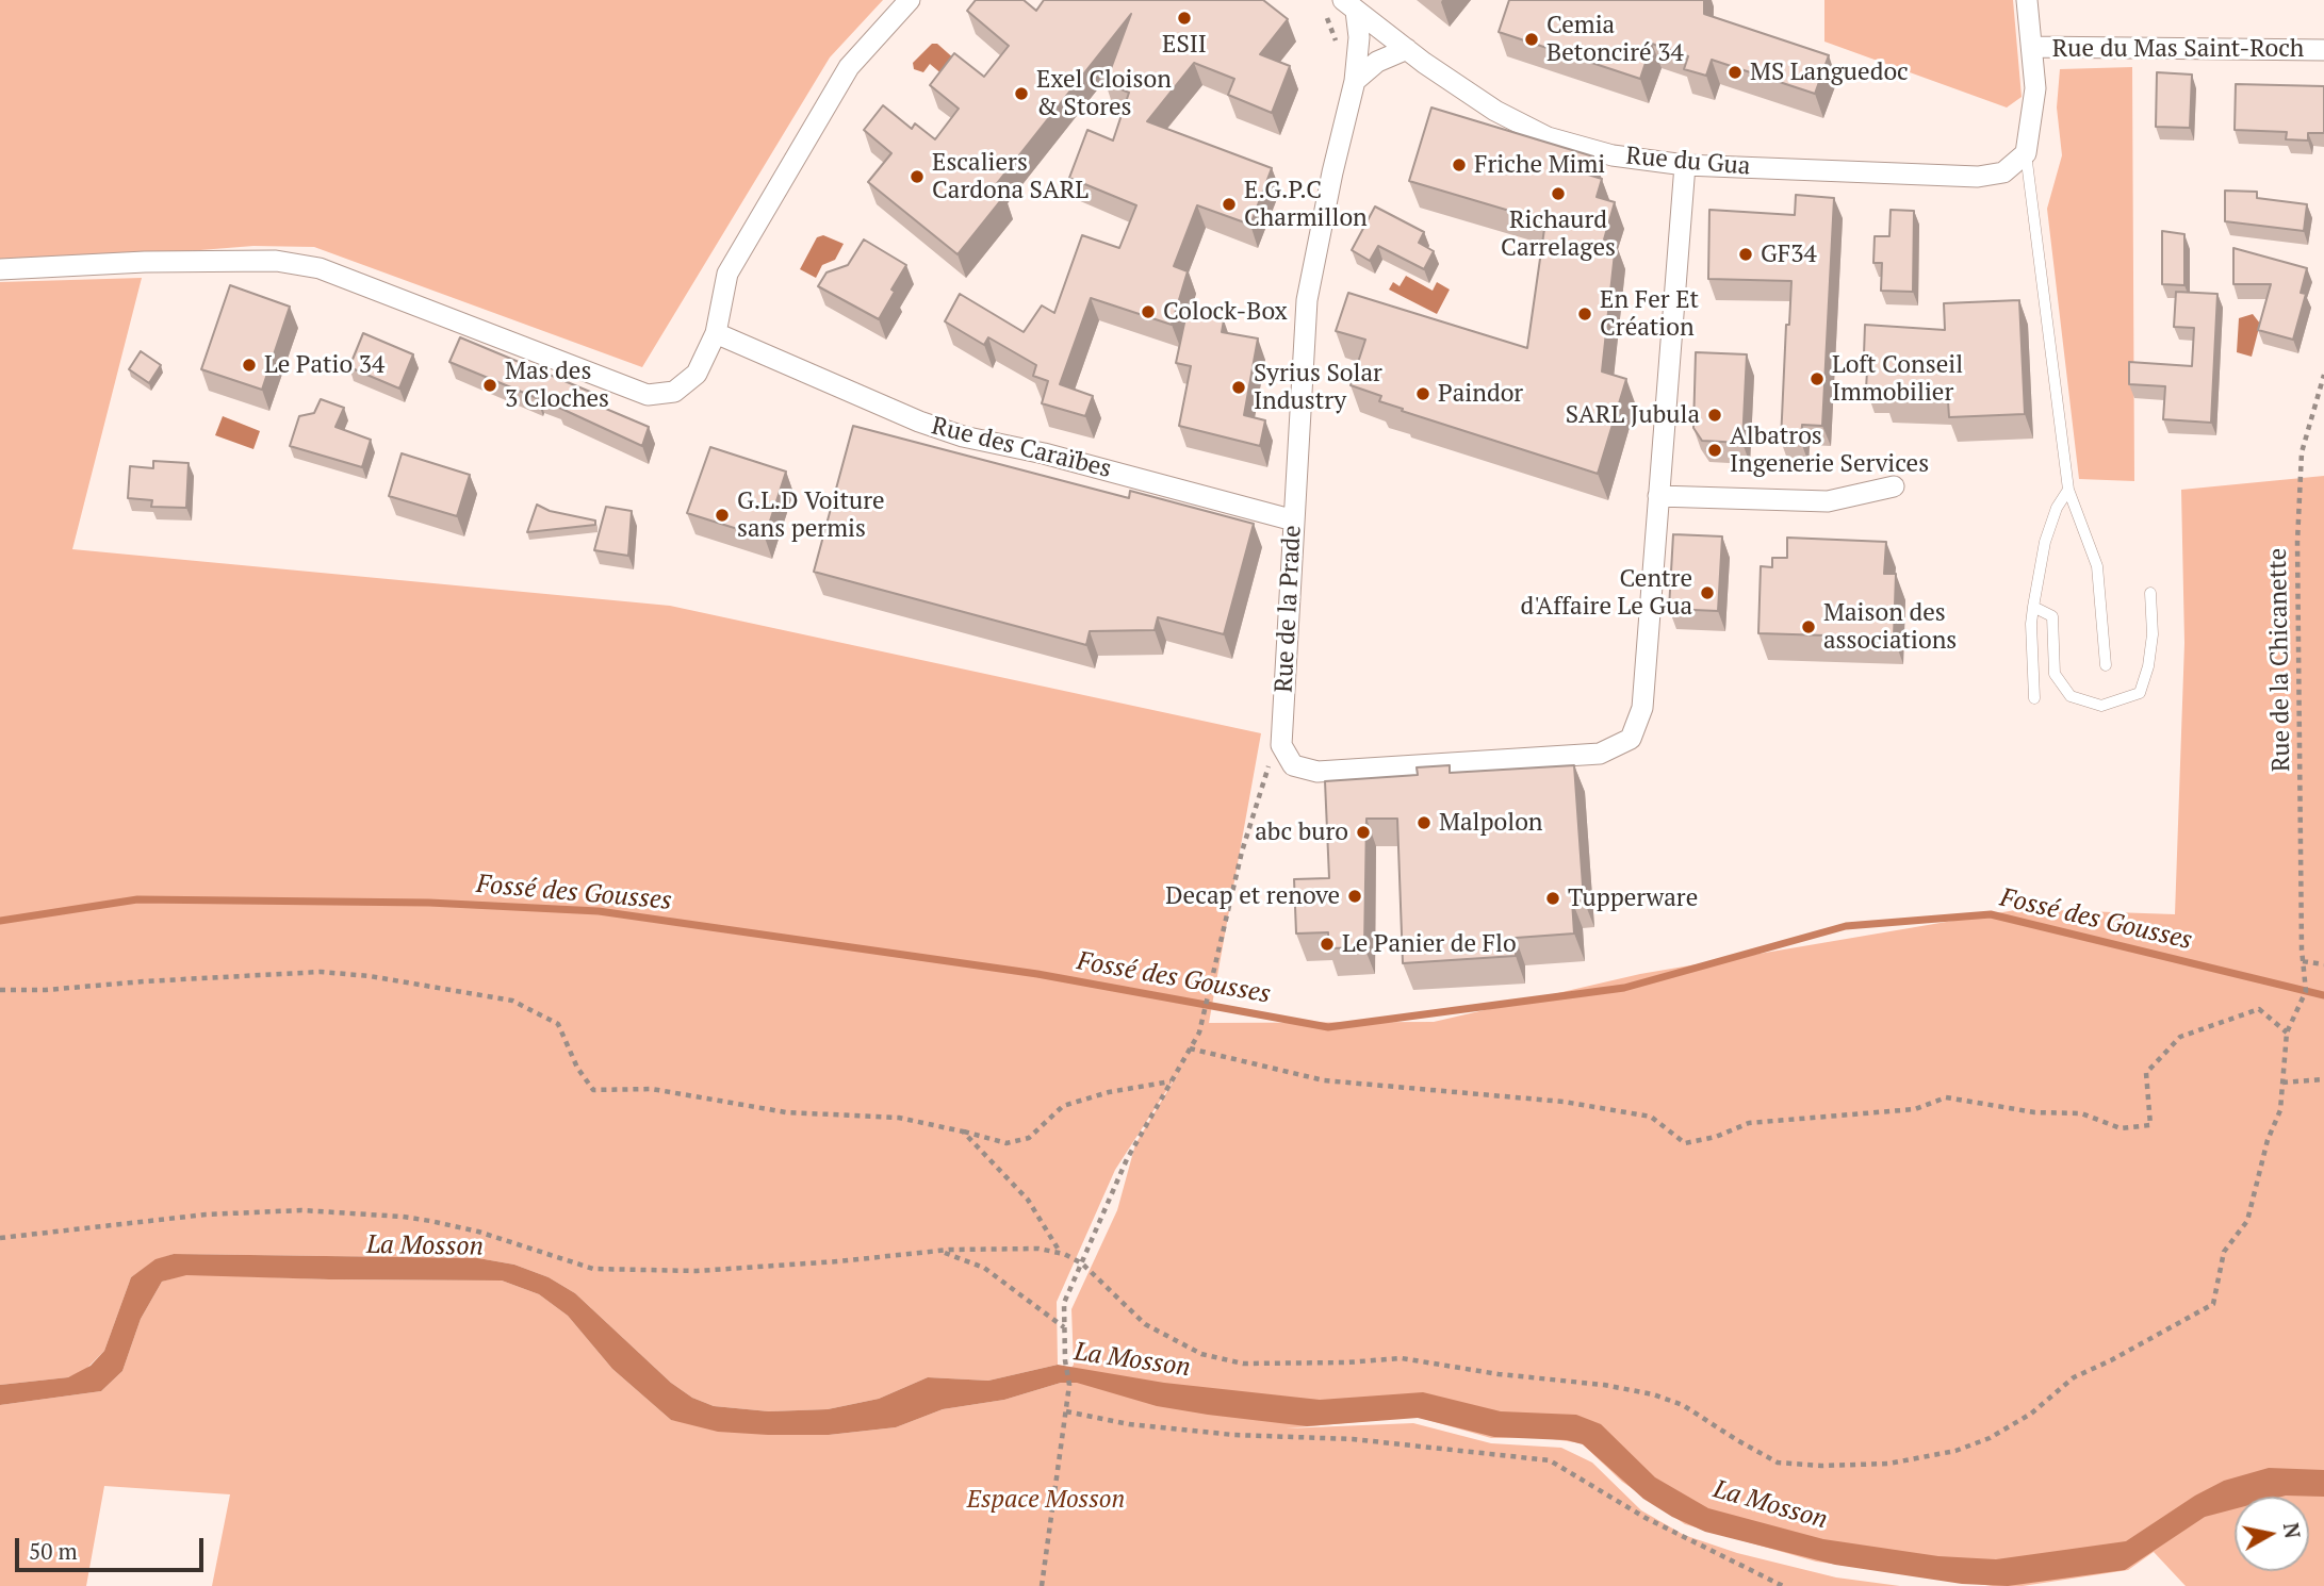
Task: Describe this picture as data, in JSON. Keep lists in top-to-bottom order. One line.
{"streets":{"street":["Rue du Mas Saint-Roch","Rue du Gua","Rue des Caraïbes","Rue de la Prade"],"path":["Rue de la Chicanette"]},"crossings":[["Rue du Gua","Rue de la Prade"],["Rue des Caraïbes","Rue de la Prade"]],"water":["Fossé des Gousses","La Mosson"],"parks":["Espace Mosson"],"places":["ESII","Cemia Betonciré 34","MS Languedoc","Exel Cloison & Stores","Friche Mimi","Escaliers Cardona SARL","Richaurd Carrelages","E.G.P.C Charmillon","GF34","Colock-Box","En Fer Et Création","Le Patio 34","Loft Conseil Immobilier","Mas des 3 Cloches","Syrius Solar Industry","Paindor","SARL Jubula","Albatros Ingenerie Services","G.L.D Voiture sans permis","Centre d'Affaire Le Gua","Maison des associations","Malpolon","abc buro","Decap et renove","Tupperware","Le Panier de Flo"],"scale_bar":"50 m","north":"right"}
